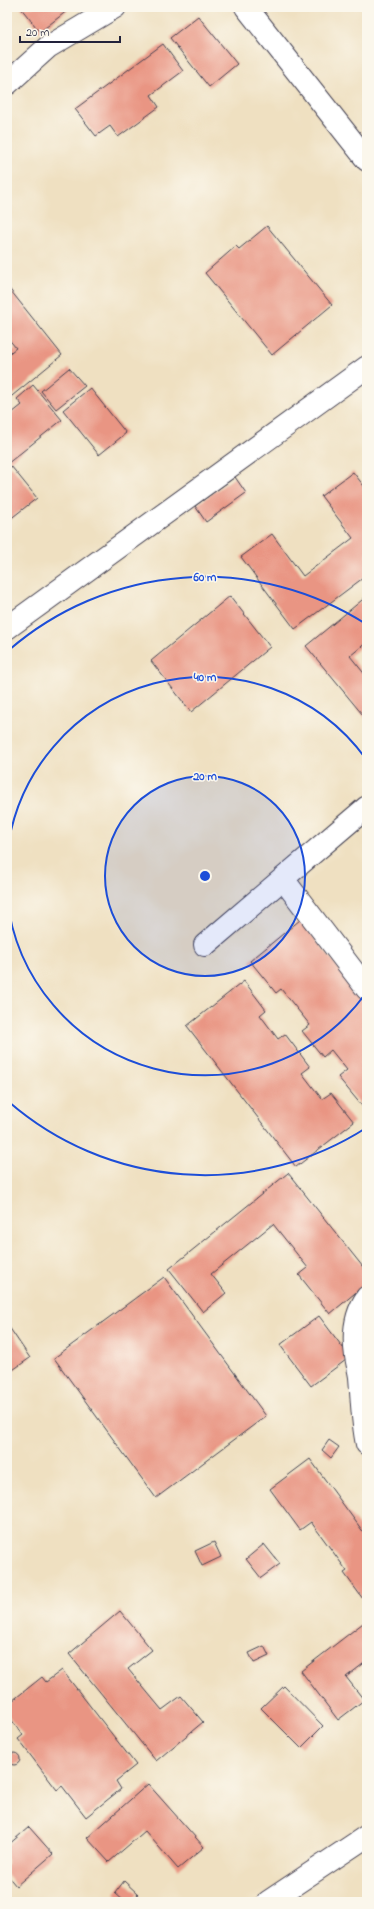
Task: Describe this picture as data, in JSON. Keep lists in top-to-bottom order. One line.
{"scale_bar":"20 m","rings":["60 m","40 m","20 m"]}
